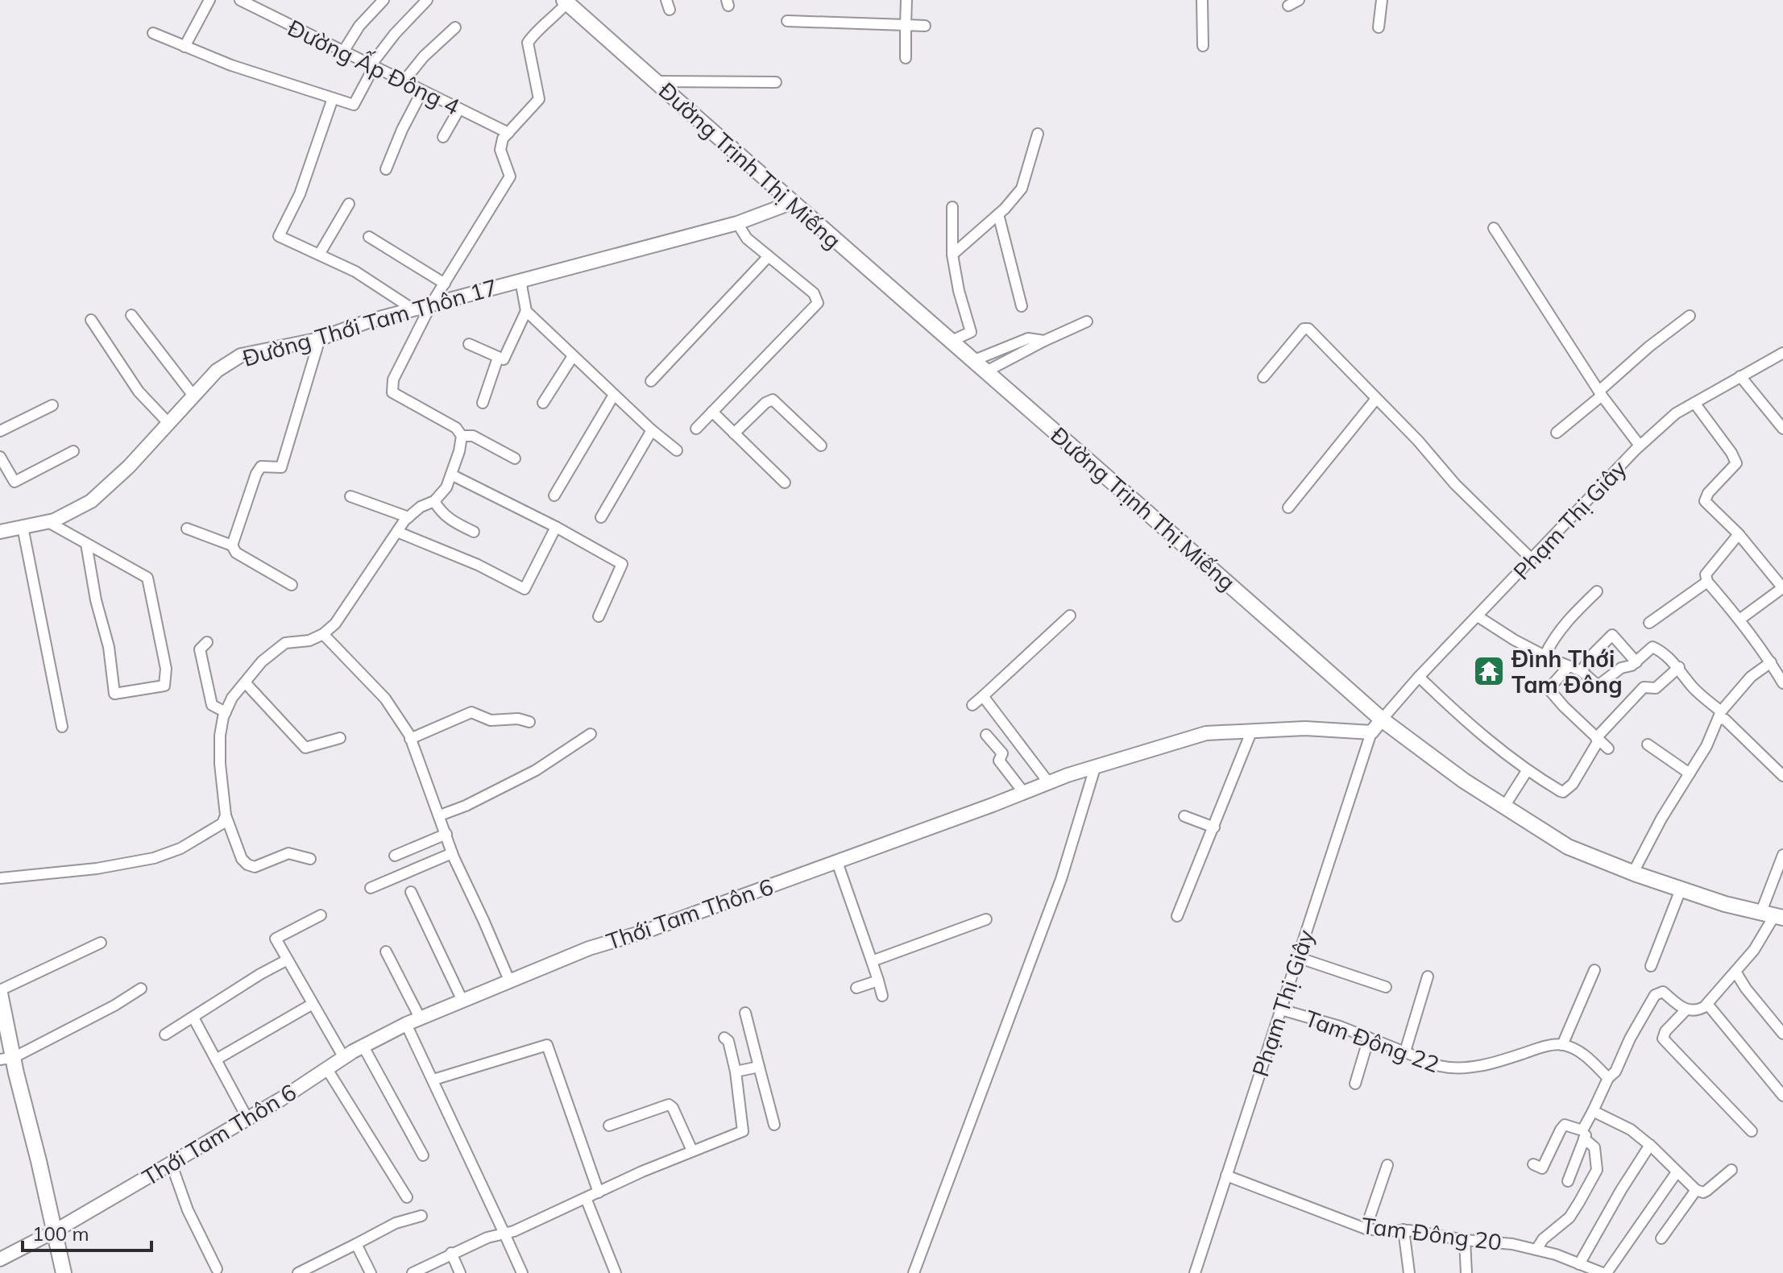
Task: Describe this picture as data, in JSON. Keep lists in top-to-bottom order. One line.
{"streets":{"main road":["Đường Trịnh Thị Miếng"],"street":["Đường Ấp Đông 4","Đường Thới Tam Thôn 17","Phạm Thị Giây","Thới Tam Thôn 6","Tam Đông 22","Tam Đông 20"]},"crossings":[["Đường Trịnh Thị Miếng","Đường Thới Tam Thôn 17"],["Đường Trịnh Thị Miếng","Phạm Thị Giây"],["Phạm Thị Giây","Thới Tam Thôn 6"],["Phạm Thị Giây","Tam Đông 22"],["Phạm Thị Giây","Tam Đông 20"]],"places":{"temple":["Đình Thới Tam Đông"]},"scale_bar":"100 m"}
